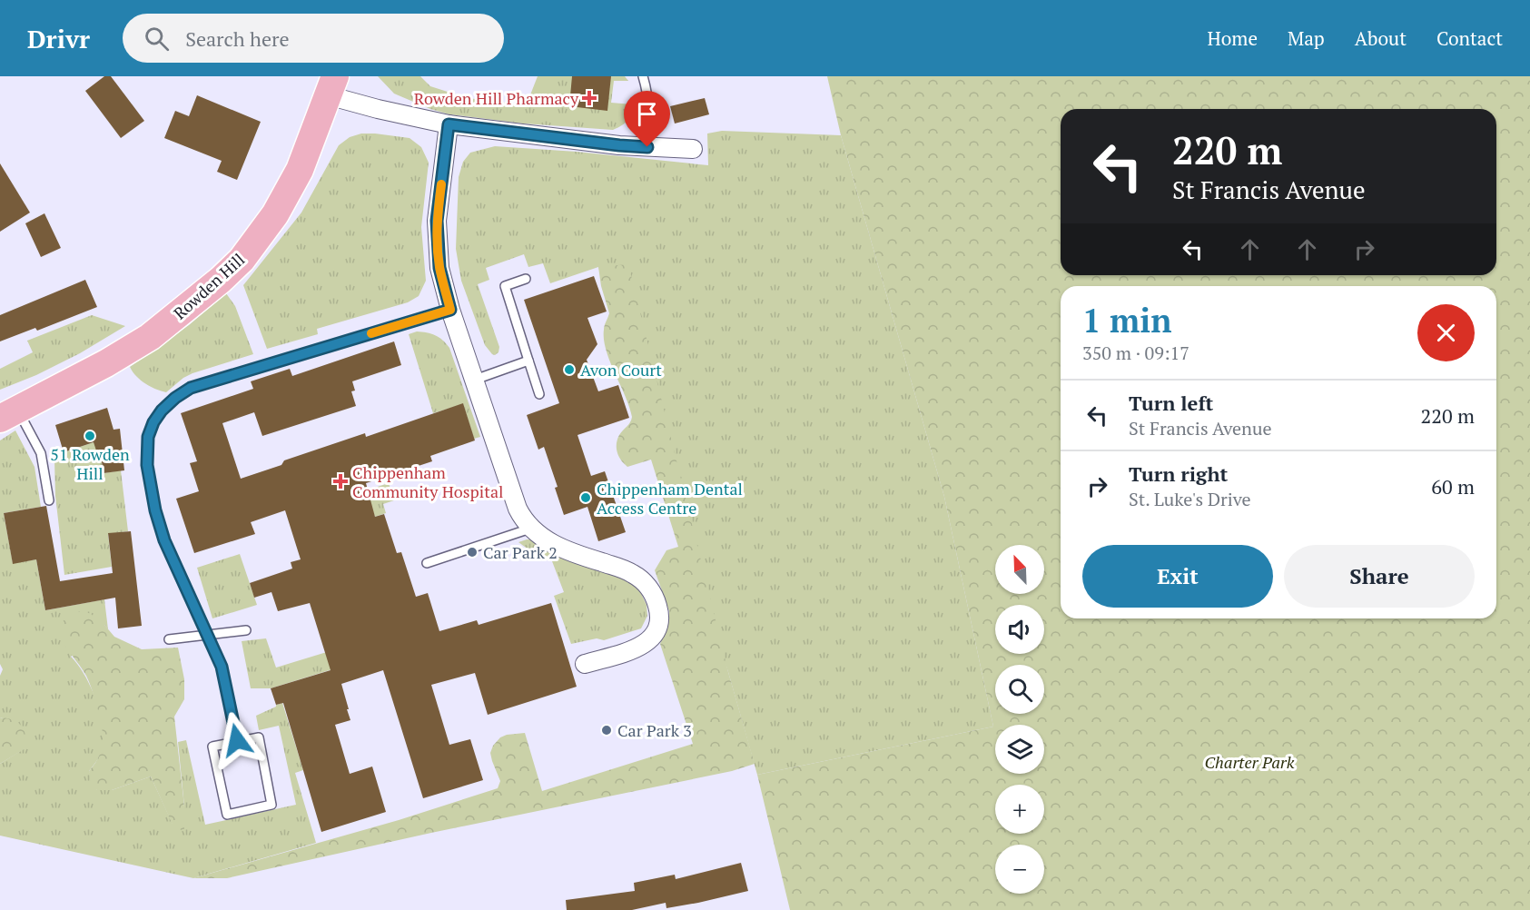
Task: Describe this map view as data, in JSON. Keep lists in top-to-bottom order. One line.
{"streets":{"main road":["Rowden Hill"]},"parks":["Charter Park"],"places":{"health":["Rowden Hill Pharmacy","Chippenham Community Hospital"],"other":["Avon Court","51 Rowden Hill","Chippenham Dental Access Centre","Car Park 2","Car Park 3"]},"north":"top left","page":{"header":"Drivr","search":"Search here","nav":["Home","Map","About","Contact"],"turn":["220 m","St Francis Avenue"],"heading":["1 min","350 m · 09:17"],"list":[{"name":"Turn left","note":"St Francis Avenue","value":"220 m"},{"name":"Turn right","note":"St. Luke's Drive","value":"60 m"}],"buttons":["Exit","Share"],"map_buttons":["+","−"]}}
